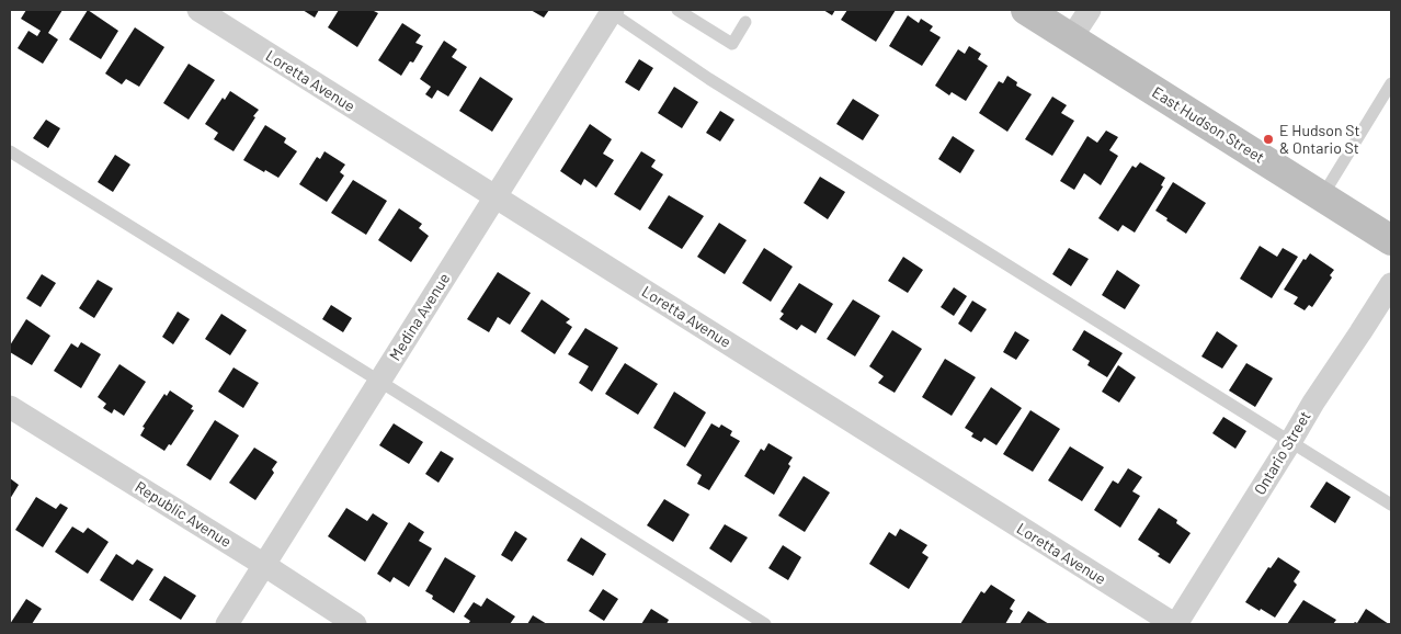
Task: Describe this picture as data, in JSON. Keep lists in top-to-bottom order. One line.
{"streets":{"main road":["East Hudson Street"],"street":["Loretta Avenue","Medina Avenue","Ontario Street","Republic Avenue"]},"crossings":[["Loretta Avenue","Medina Avenue"],["Loretta Avenue","Ontario Street"],["Medina Avenue","Republic Avenue"]],"places":["E Hudson St & Ontario St"]}
